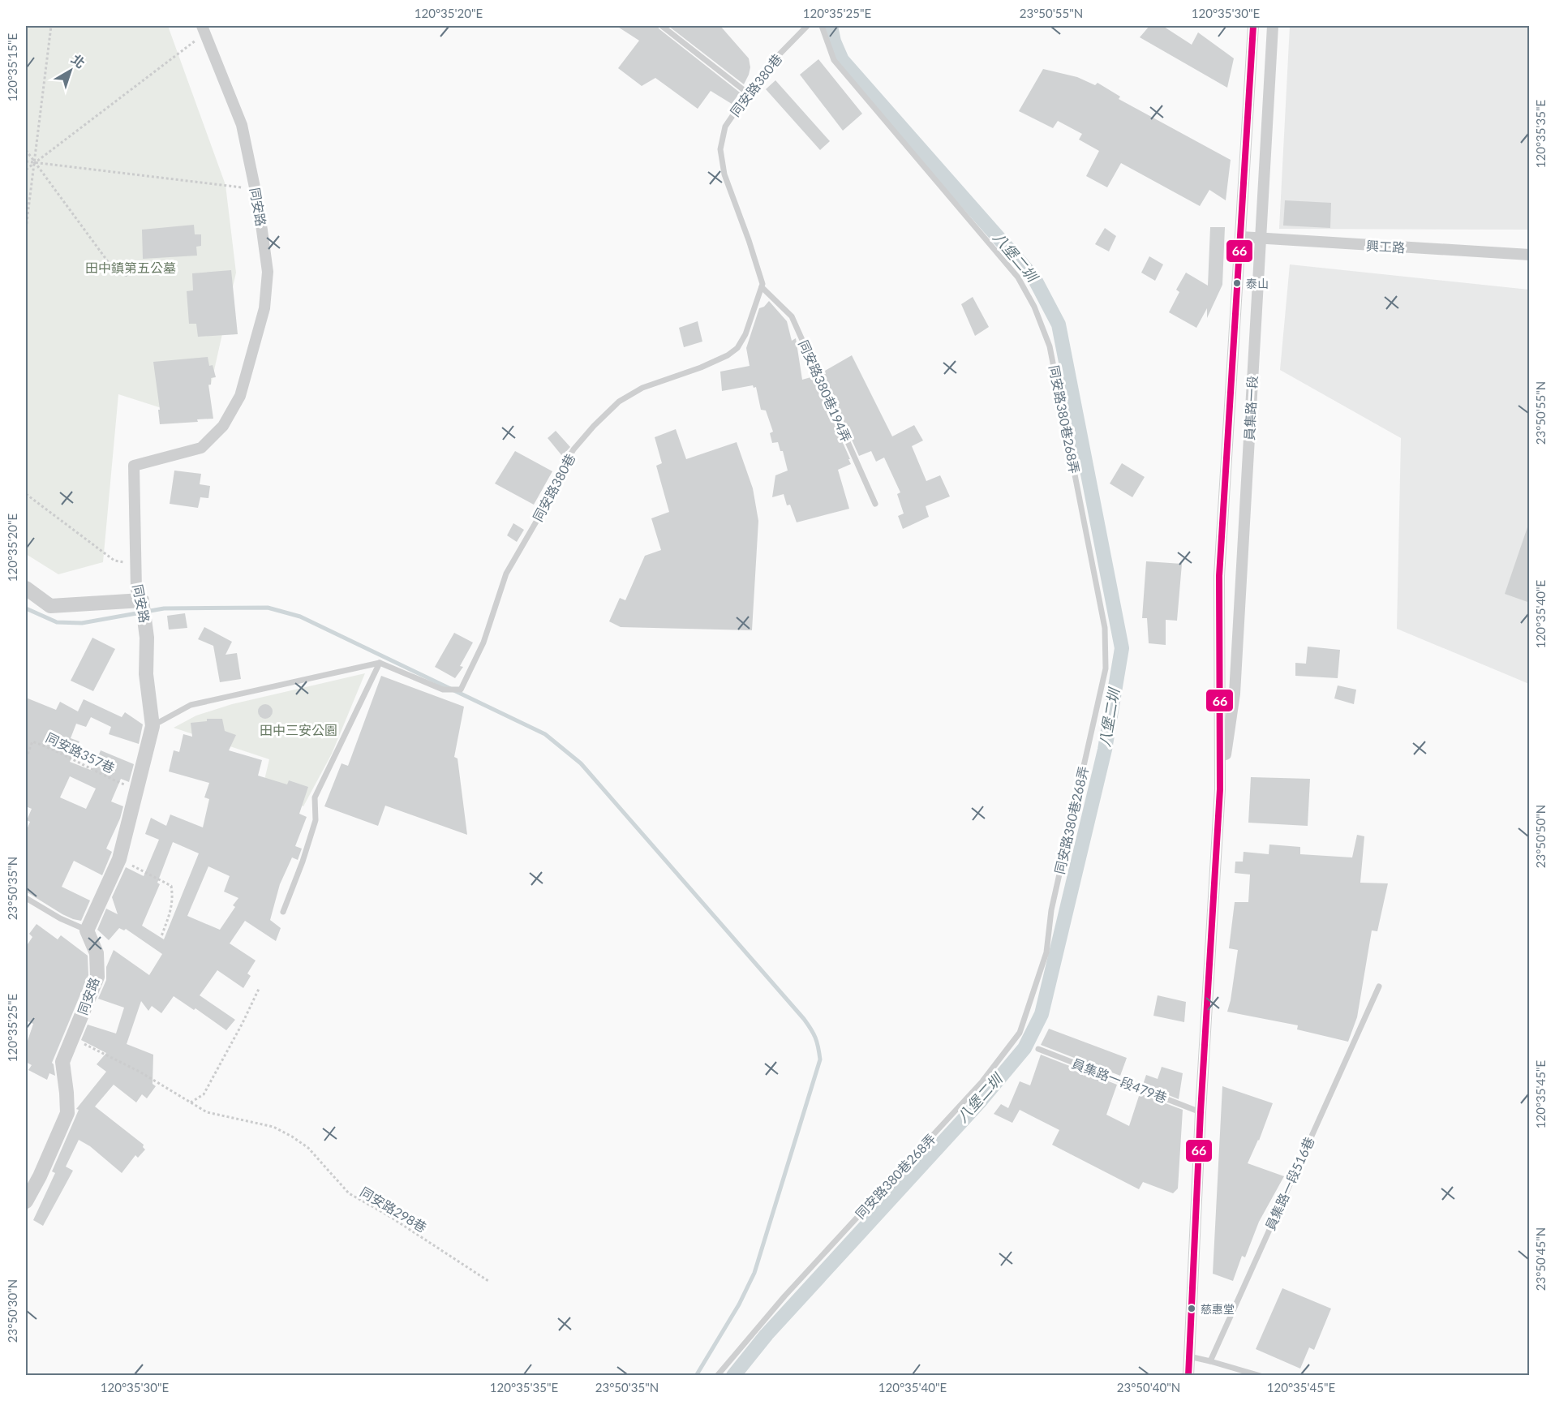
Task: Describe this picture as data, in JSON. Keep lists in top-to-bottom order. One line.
{"streets":{"street":["同安路","興工路","員集路一段"],"lane":["同安路380巷","同安路380巷194弄","同安路380巷268弄","員集路一段479巷","員集路一段516巷"],"path":["同安路357巷","同安路298巷"]},"crossings":[["同安路380巷","同安路380巷194弄"],["同安路","同安路357巷"],["同安路","同安路298巷"],["興工路","員集路一段"],["員集路一段","員集路一段479巷"]],"water":["八堡二圳"],"parks":["田中鎮第五公墓","田中三安公園"],"places":["泰山","慈惠堂"],"lines":["transit line 66"],"north":"top right","coordinates":["120°35'20\"E","120°35'25\"E","23°50'55\"N","120°35'30\"E","120°35'15\"E","120°35'35\"E","120°35'40\"E","23°50'50\"N","23°50'35\"N","120°35'45\"E","23°50'45\"N","23°50'30\"N","23°50'40\"N"]}
